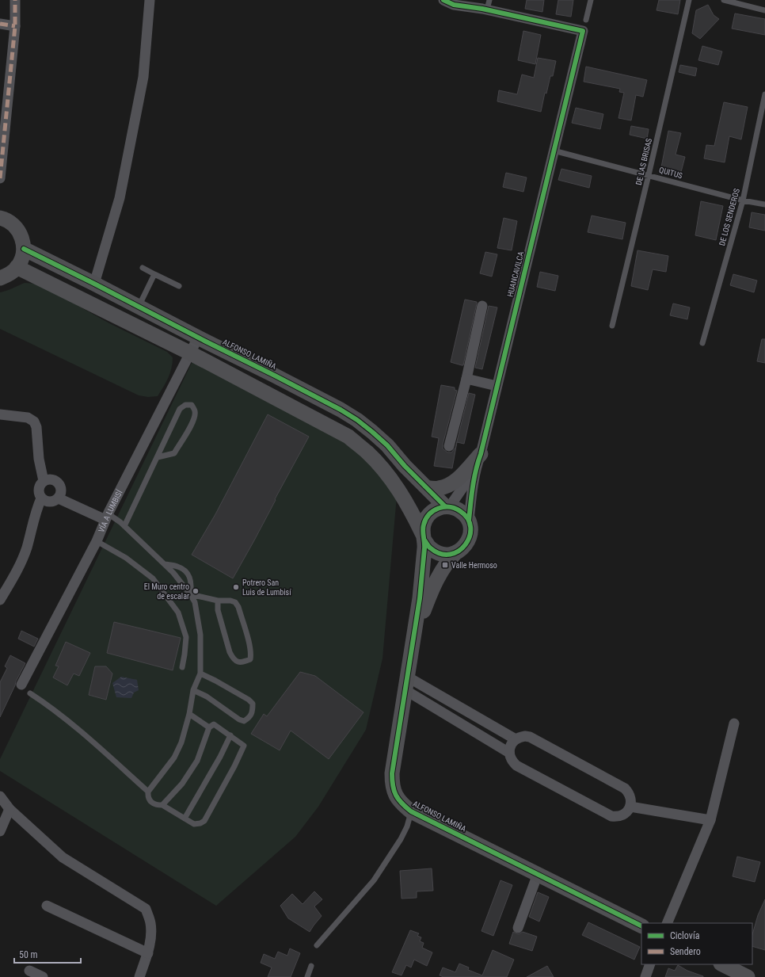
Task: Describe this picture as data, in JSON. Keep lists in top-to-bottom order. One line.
{"streets":{"street":["HUANCAVILCA","ALFONSO LAMIÑA","VÍA A LUMBISÍ"],"lane":["DE LAS BRISAS","QUITUS","DE LOS SENDEROS"]},"crossings":[["DE LAS BRISAS","QUITUS"],["QUITUS","DE LOS SENDEROS"],["QUITUS","HUANCAVILCA"],["HUANCAVILCA","ALFONSO LAMIÑA"],["ALFONSO LAMIÑA","VÍA A LUMBISÍ"]],"places":{"transit":["Valle Hermoso"],"other":["Potrero San Luis de Lumbisí","El Muro centro de escalar"]},"legend":["Ciclovía","Sendero"],"scale_bar":"50 m"}
